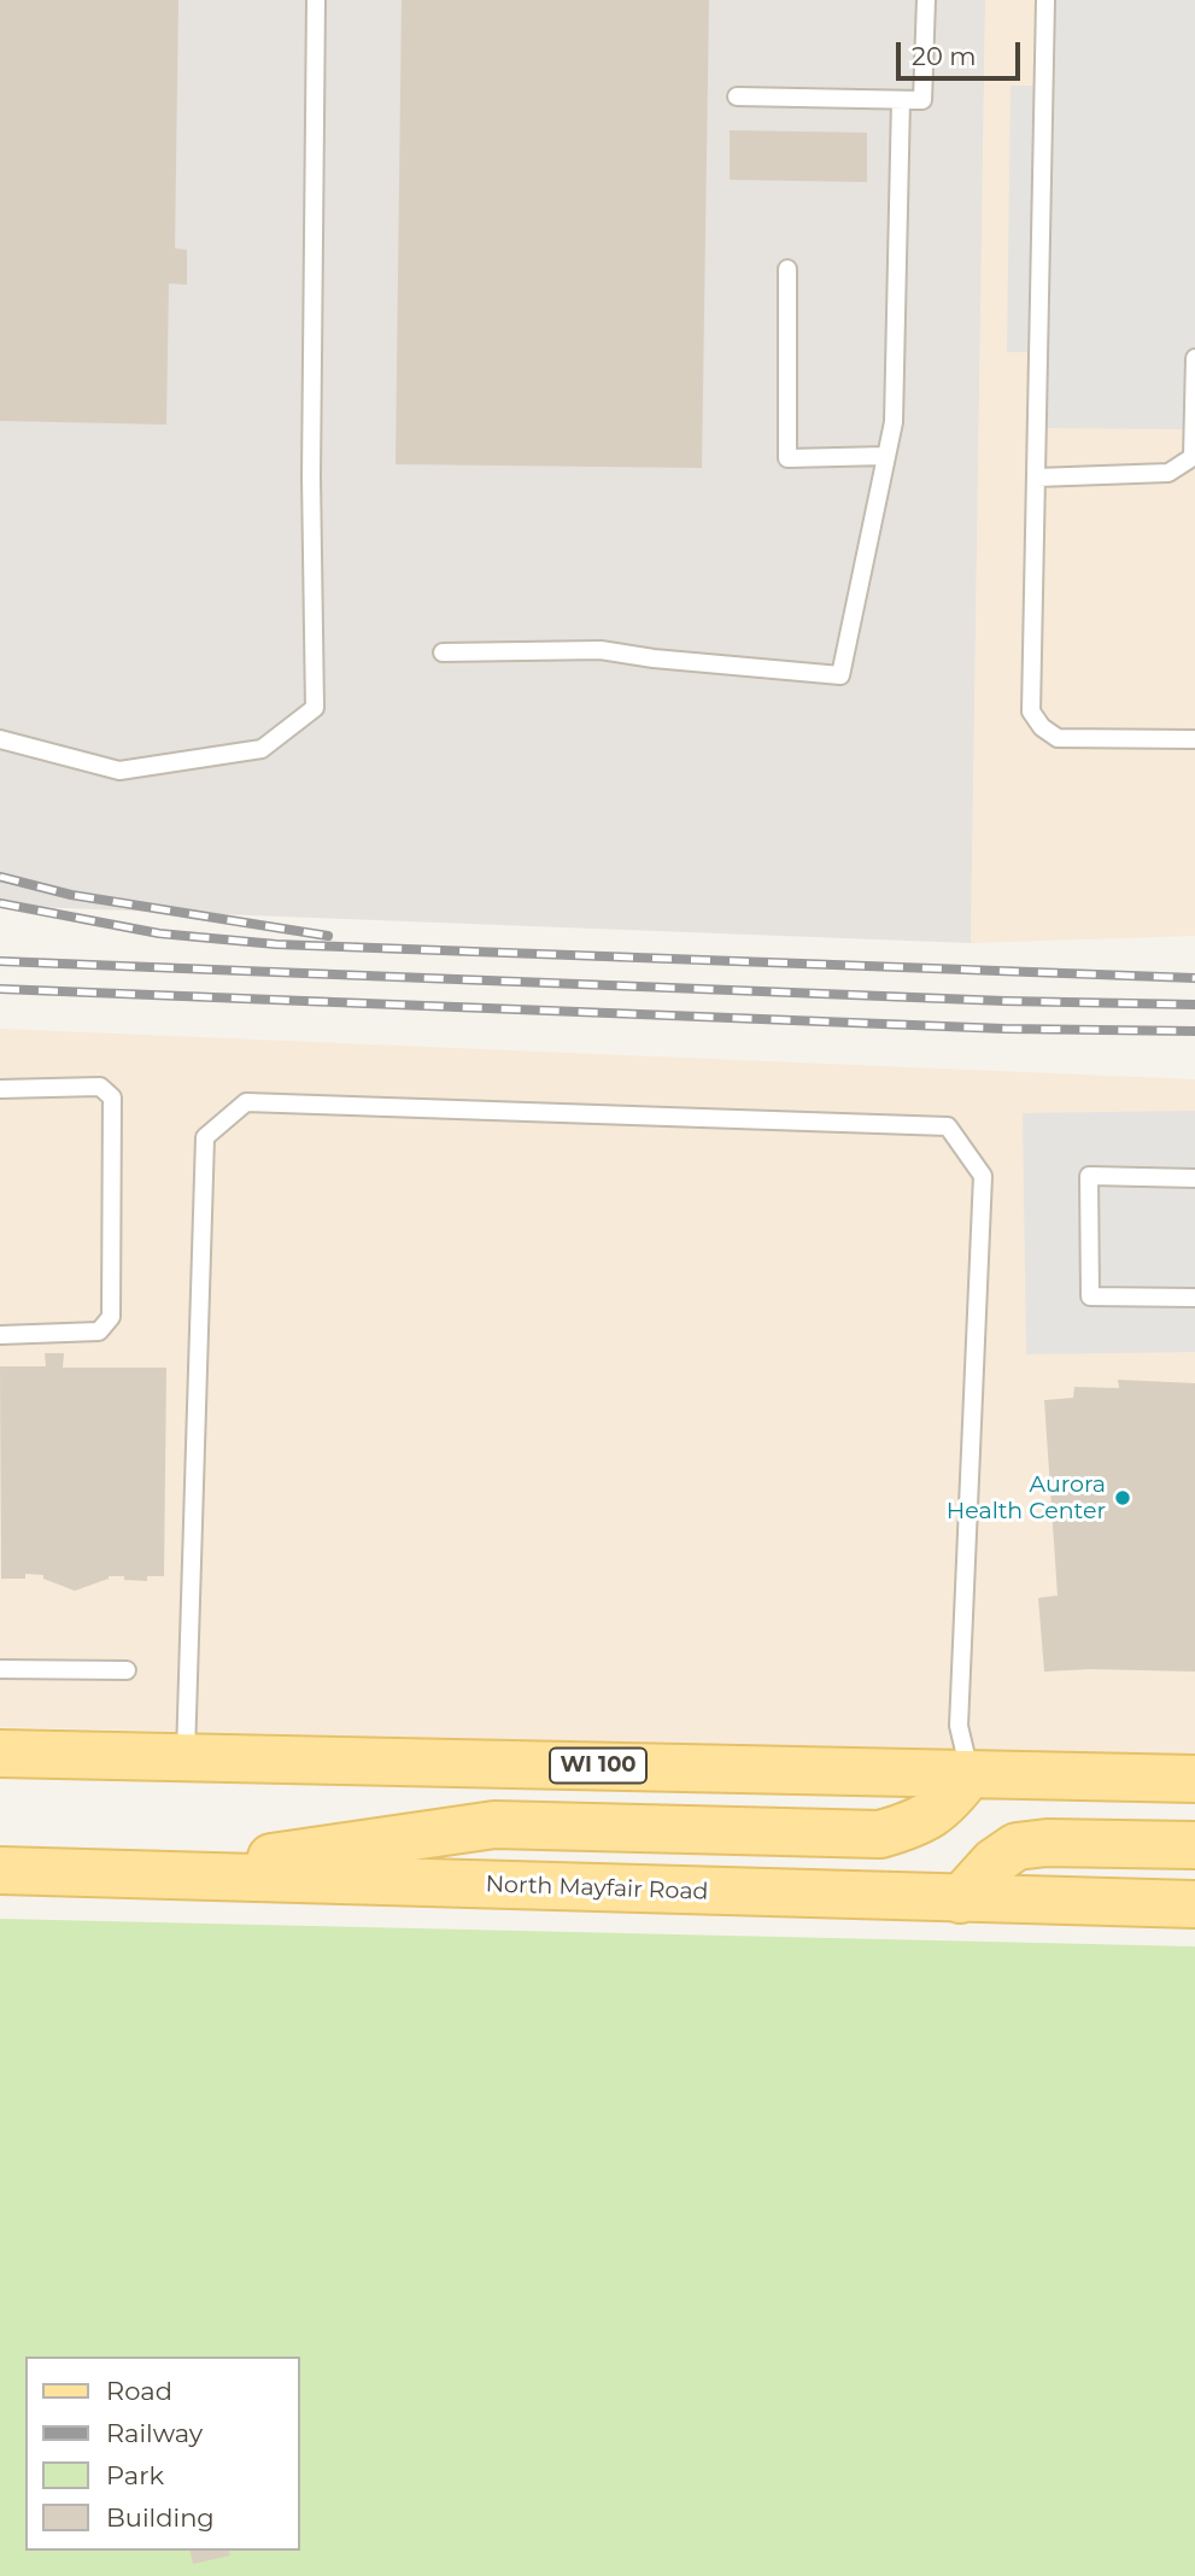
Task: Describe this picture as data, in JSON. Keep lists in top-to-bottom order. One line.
{"streets":{"main road":["WI 100","North Mayfair Road"]},"places":["Aurora Health Center"],"legend":["Road","Railway","Park","Building"],"scale_bar":"20 m"}
